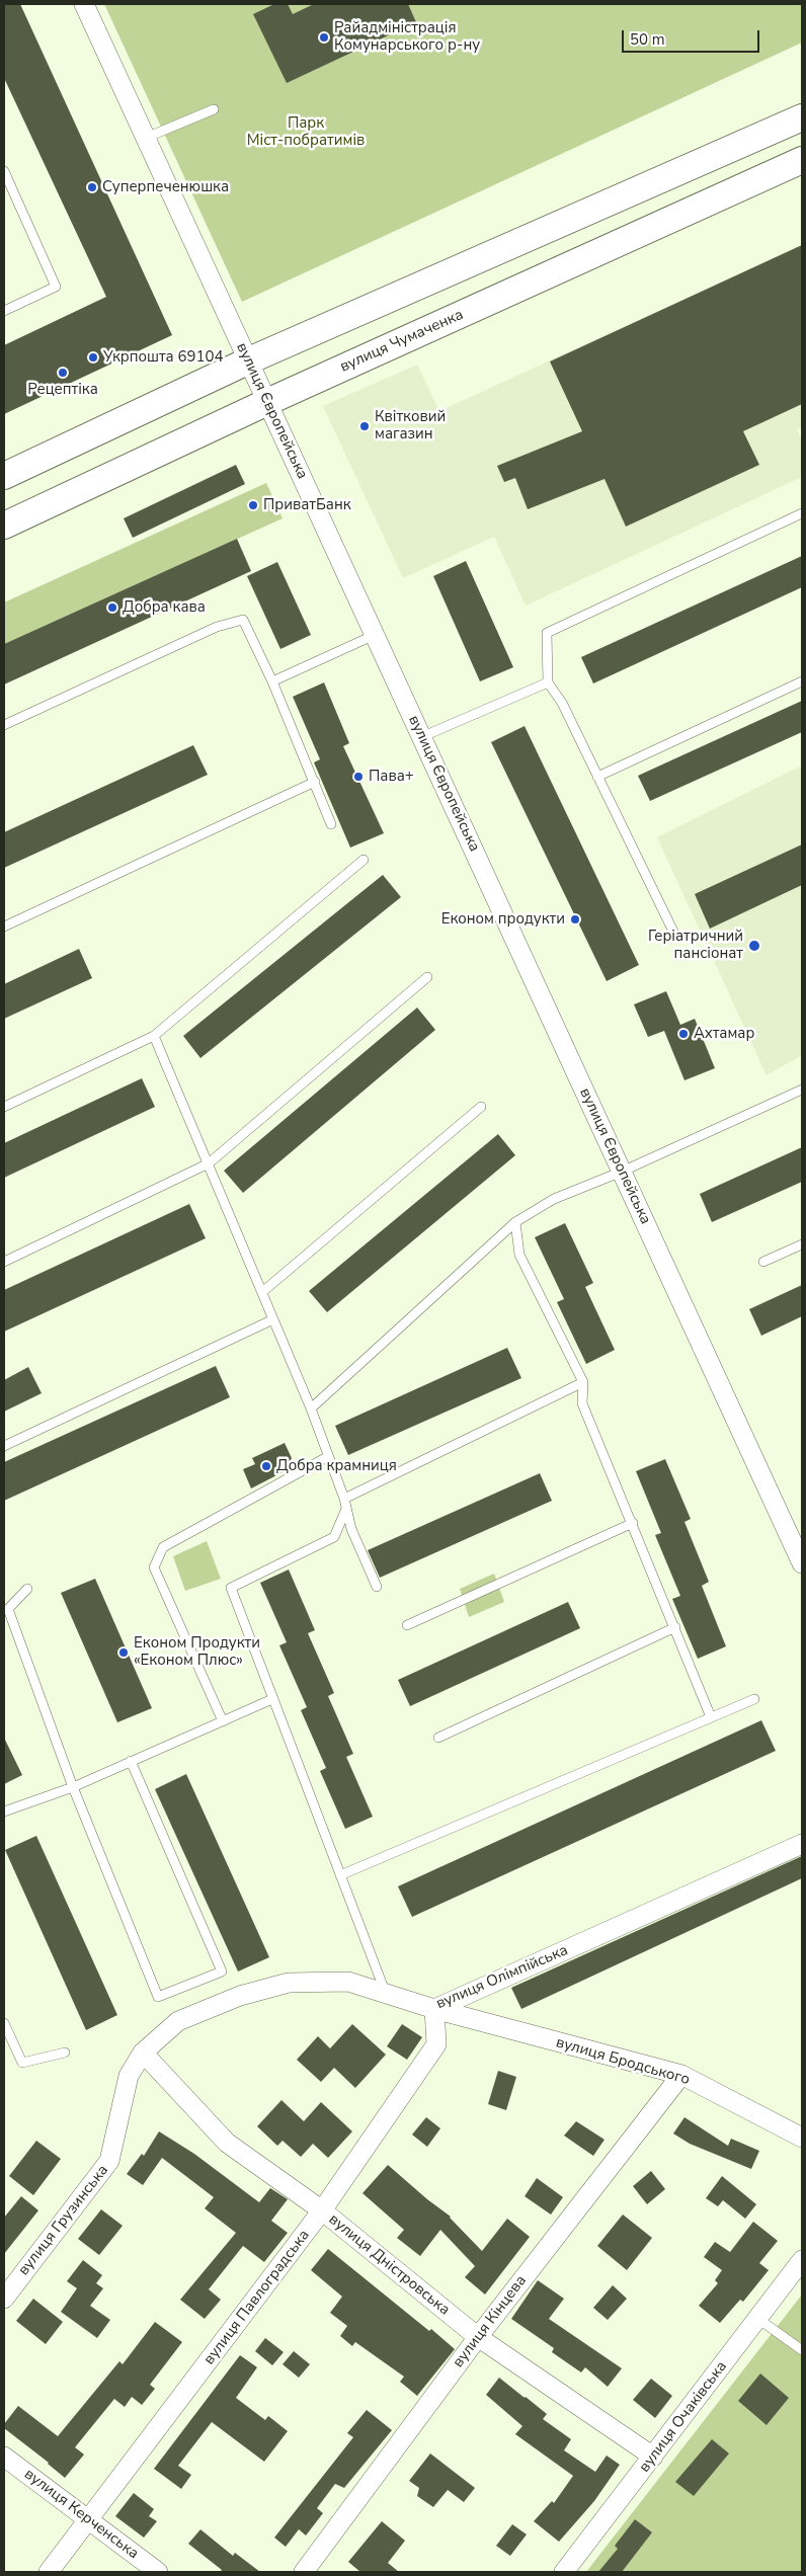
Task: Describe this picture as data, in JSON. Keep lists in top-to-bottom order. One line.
{"streets":{"street":["вулиця Чумаченка","вулиця Європейська","вулиця Олімпійська","вулиця Бродського","вулиця Грузинська","вулиця Дністровська","вулиця Павлоградська","вулиця Кінцева","вулиця Очаківська","вулиця Керченська"]},"crossings":[["вулиця Чумаченка","вулиця Європейська"],["вулиця Олімпійська","вулиця Бродського"],["вулиця Олімпійська","вулиця Грузинська"],["вулиця Олімпійська","вулиця Дністровська"],["вулиця Олімпійська","вулиця Павлоградська"],["вулиця Бродського","вулиця Павлоградська"],["вулиця Бродського","вулиця Кінцева"],["вулиця Грузинська","вулиця Дністровська"],["вулиця Дністровська","вулиця Павлоградська"],["вулиця Дністровська","вулиця Кінцева"],["вулиця Дністровська","вулиця Очаківська"],["вулиця Павлоградська","вулиця Керченська"]],"parks":["Парк Міст-побратимів"],"places":["Райадміністрація Комунарського р-ну","Суперпеченюшка","Укрпошта 69104","Рецептіка","Квітковий магазин","ПриватБанк","Добра кава","Пава+","Економ продукти","Геріатричний пансіонат","Ахтамар","Добра крамниця","Економ Продукти «Економ Плюс»"],"scale_bar":"50 m"}
